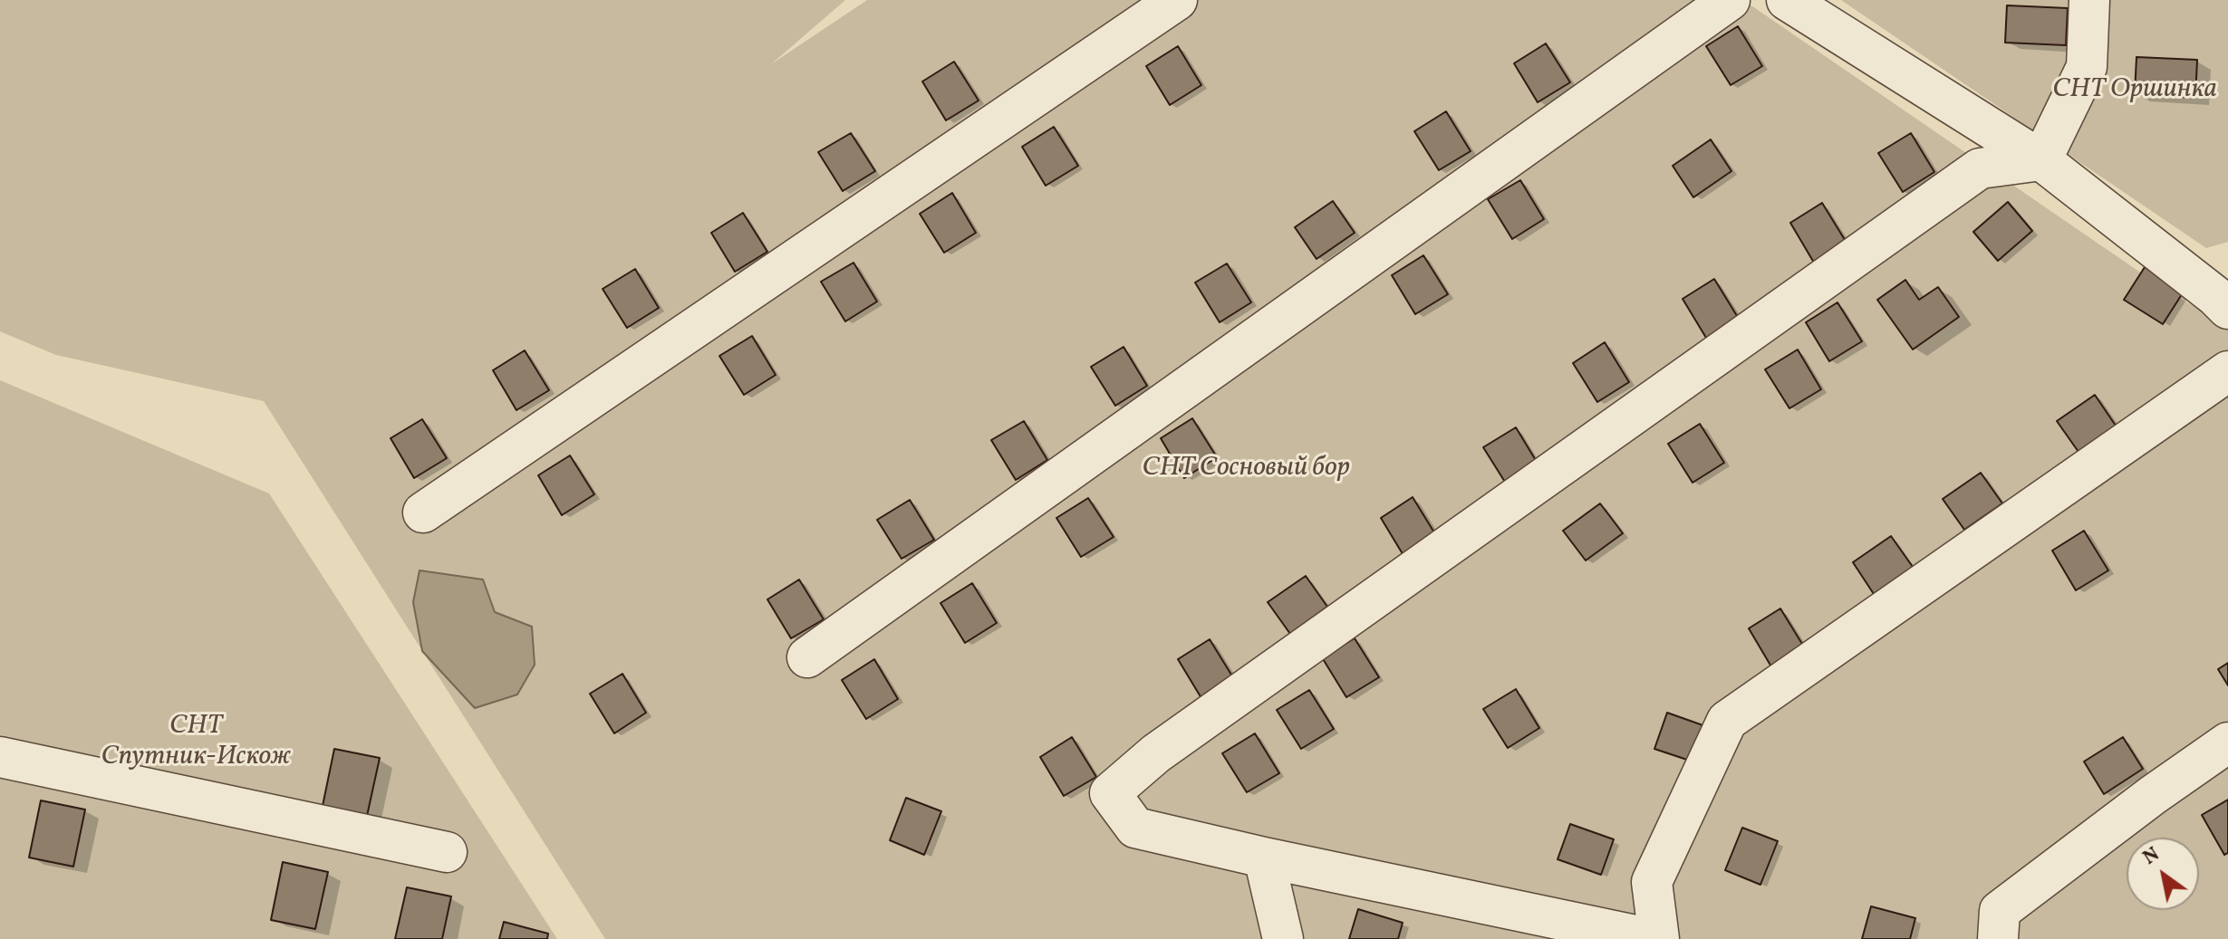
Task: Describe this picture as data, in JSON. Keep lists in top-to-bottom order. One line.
{"parks":["СНТ Оршинка","СНТ Сосновый бор","СНТ Спутник-Искож"],"north":"top left"}
